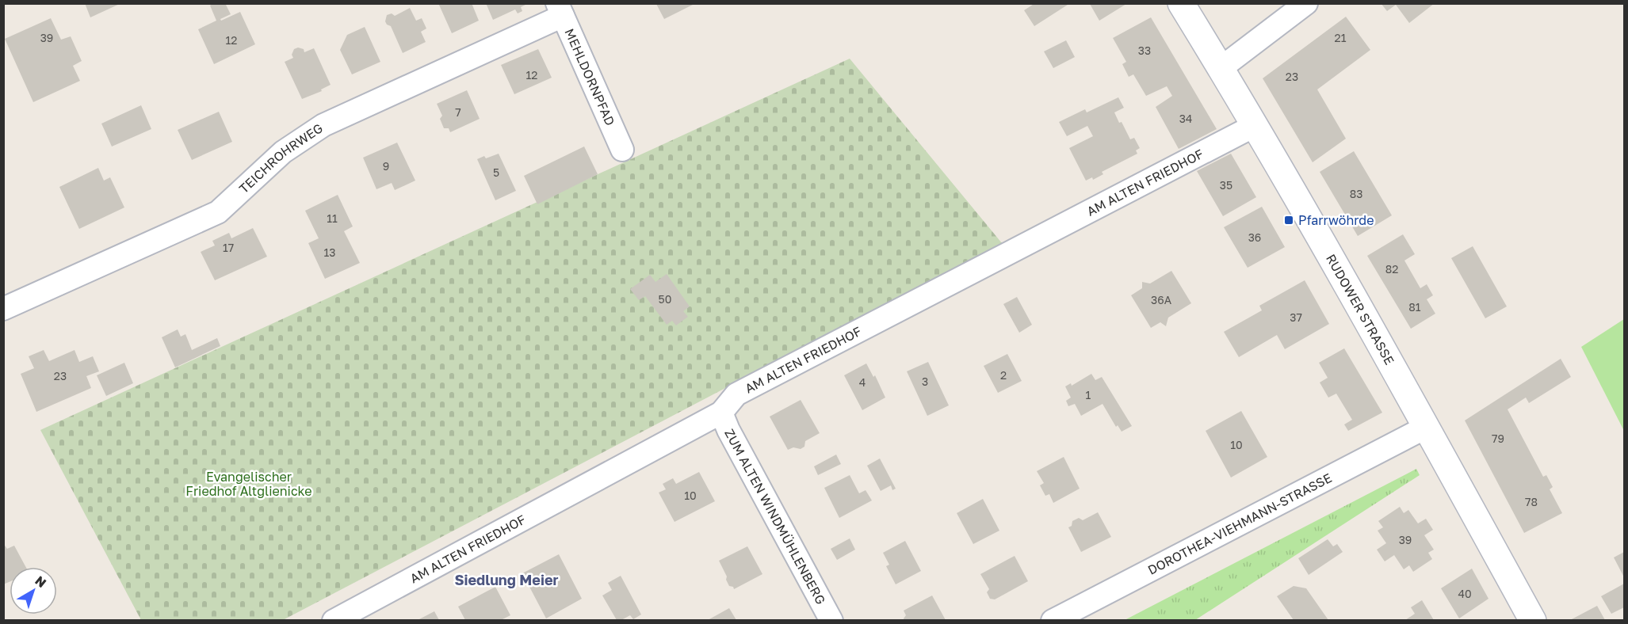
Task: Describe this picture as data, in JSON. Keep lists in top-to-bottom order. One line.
{"streets":{"street":["MEHLDORNPFAD","TEICHROHRWEG","AM ALTEN FRIEDHOF","RUDOWER STRASSE","ZUM ALTEN WINDMÜHLENBERG","DOROTHEA-VIEHMANN-STRASSE"]},"crossings":[["MEHLDORNPFAD","TEICHROHRWEG"],["AM ALTEN FRIEDHOF","RUDOWER STRASSE"],["AM ALTEN FRIEDHOF","ZUM ALTEN WINDMÜHLENBERG"],["RUDOWER STRASSE","DOROTHEA-VIEHMANN-STRASSE"]],"districts":["Siedlung Meier"],"parks":["Evangelischer Friedhof Altglienicke"],"places":{"transit":["Pfarrwöhrde"]},"house_numbers":["39","21","12","33","12","23","7","34","9","5","35","83","11","36","17","13","82","50","36A","81","37","2","23","3","4","1","79","10","10","78","39","40"],"north":"top right"}
